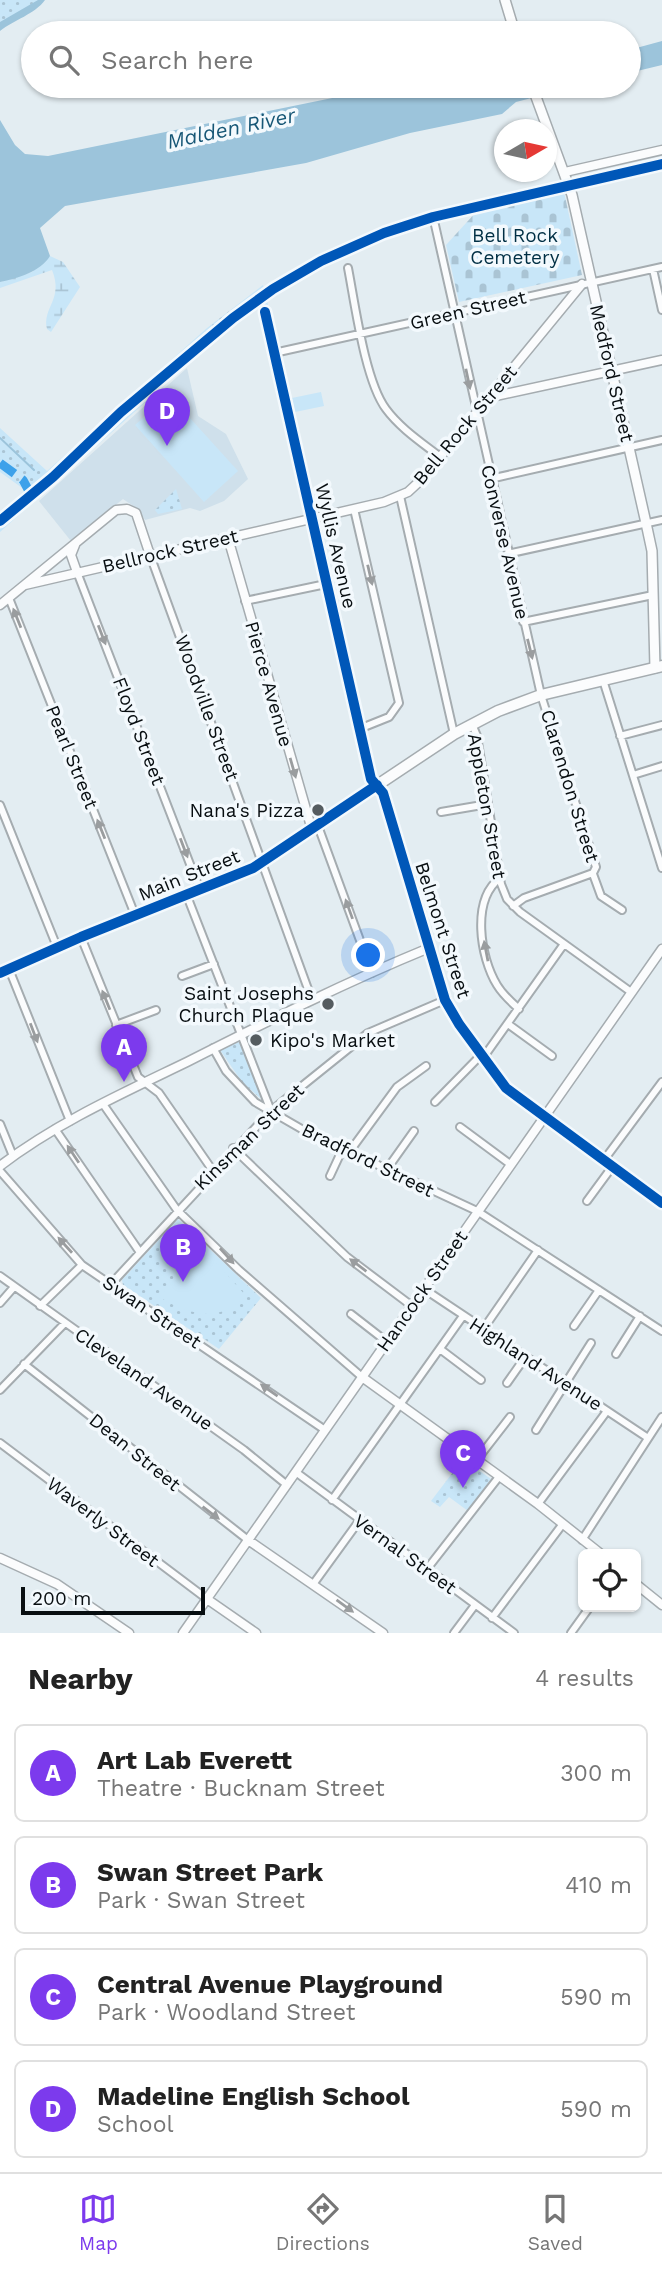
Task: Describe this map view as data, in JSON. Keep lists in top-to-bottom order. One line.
{"streets":{"main road":["Medford Street","Main Street"],"street":["Green Street","Bell Rock Street","Converse Avenue","Wyllis Avenue","Bellrock Street","Pierce Avenue","Woodville Street","Floyd Street","Pearl Street","Clarendon Street","Appleton Street","Belmont Street","Kinsman Street","Bradford Street","Hancock Street","Swan Street","Highland Avenue","Cleveland Avenue","Dean Street","Waverly Street","Vernal Street"]},"crossings":[["Green Street","Medford Street"],["Green Street","Bell Rock Street"],["Green Street","Converse Avenue"],["Green Street","Wyllis Avenue"],["Medford Street","Bell Rock Street"],["Medford Street","Main Street"],["Bell Rock Street","Converse Avenue"],["Bell Rock Street","Wyllis Avenue"],["Bell Rock Street","Bellrock Street"],["Converse Avenue","Clarendon Street"],["Converse Avenue","Main Street"],["Wyllis Avenue","Bellrock Street"],["Wyllis Avenue","Main Street"],["Wyllis Avenue","Belmont Street"],["Bellrock Street","Pierce Avenue"],["Bellrock Street","Woodville Street"],["Bellrock Street","Floyd Street"],["Pierce Avenue","Main Street"],["Woodville Street","Main Street"],["Floyd Street","Main Street"],["Pearl Street","Main Street"],["Clarendon Street","Appleton Street"],["Clarendon Street","Main Street"],["Appleton Street","Main Street"],["Appleton Street","Hancock Street"],["Main Street","Belmont Street"],["Belmont Street","Kinsman Street"],["Belmont Street","Hancock Street"],["Kinsman Street","Bradford Street"],["Kinsman Street","Swan Street"],["Bradford Street","Hancock Street"],["Hancock Street","Swan Street"],["Hancock Street","Highland Avenue"],["Hancock Street","Cleveland Avenue"],["Hancock Street","Dean Street"],["Hancock Street","Waverly Street"],["Hancock Street","Vernal Street"]],"one_way":["Converse Avenue","Pierce Avenue","Floyd Street","Pearl Street","Swan Street","Dean Street"],"water":["Malden River"],"parks":["Bell Rock Cemetery"],"places":["Nana's Pizza","Saint Josephs Church Plaque","Kipo's Market"],"scale_bar":"200 m","north":"right","page":{"search":"Search here","pins":["D","A","B","C"],"scale":"200 m","heading":["Nearby","4 results"],"list":[{"mark":"A","name":"Art Lab Everett","note":"Theatre · Bucknam Street","value":"300 m"},{"mark":"B","name":"Swan Street Park","note":"Park · Swan Street","value":"410 m"},{"mark":"C","name":"Central Avenue Playground","note":"Park · Woodland Street","value":"590 m"},{"mark":"D","name":"Madeline English School","note":"School","value":"590 m"}],"nav":["Map","Directions","Saved"]}}
